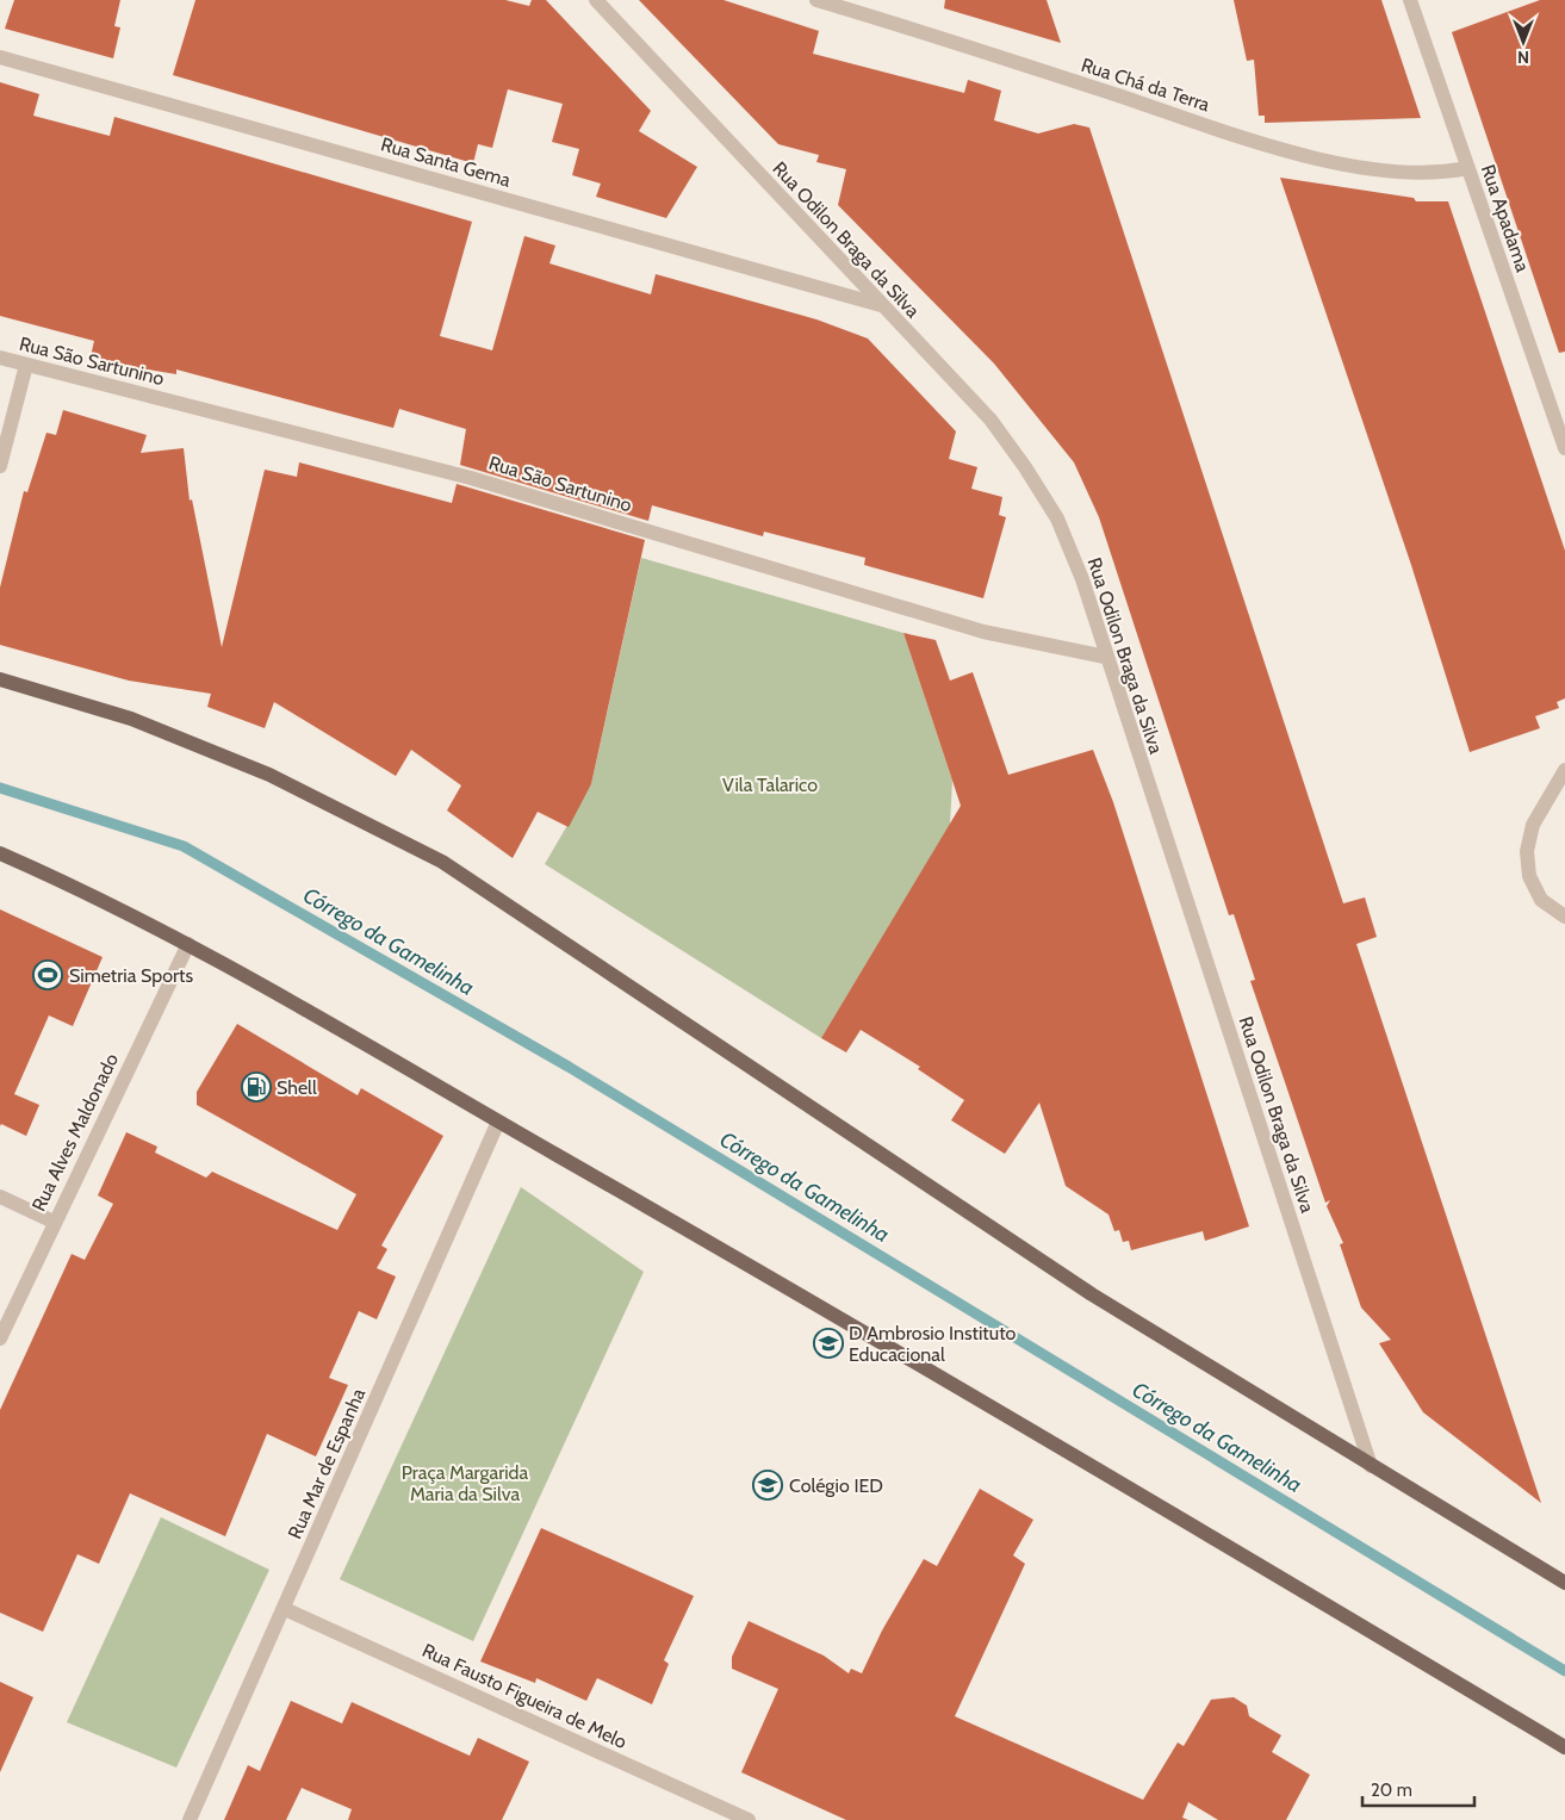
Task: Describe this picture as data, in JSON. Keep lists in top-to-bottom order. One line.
{"streets":{"street":["Rua Chá da Terra","Rua Santa Gema","Rua Apadama","Rua Odilon Braga da Silva","Rua São Sartunino","Rua Alves Maldonado","Rua Mar de Espanha","Rua Fausto Figueira de Melo"]},"crossings":[["Rua Chá da Terra","Rua Apadama"],["Rua Santa Gema","Rua Odilon Braga da Silva"],["Rua Odilon Braga da Silva","Rua São Sartunino"],["Rua Mar de Espanha","Rua Fausto Figueira de Melo"]],"water":["Córrego da Gamelinha"],"parks":["Vila Talarico","Praça Margarida Maria da Silva"],"places":{"sports":["Simetria Sports"],"fuel station":["Shell"],"school or university":["D Ambrosio Instituto Educacional","Colégio IED"]},"scale_bar":"20 m","north":"bottom"}
